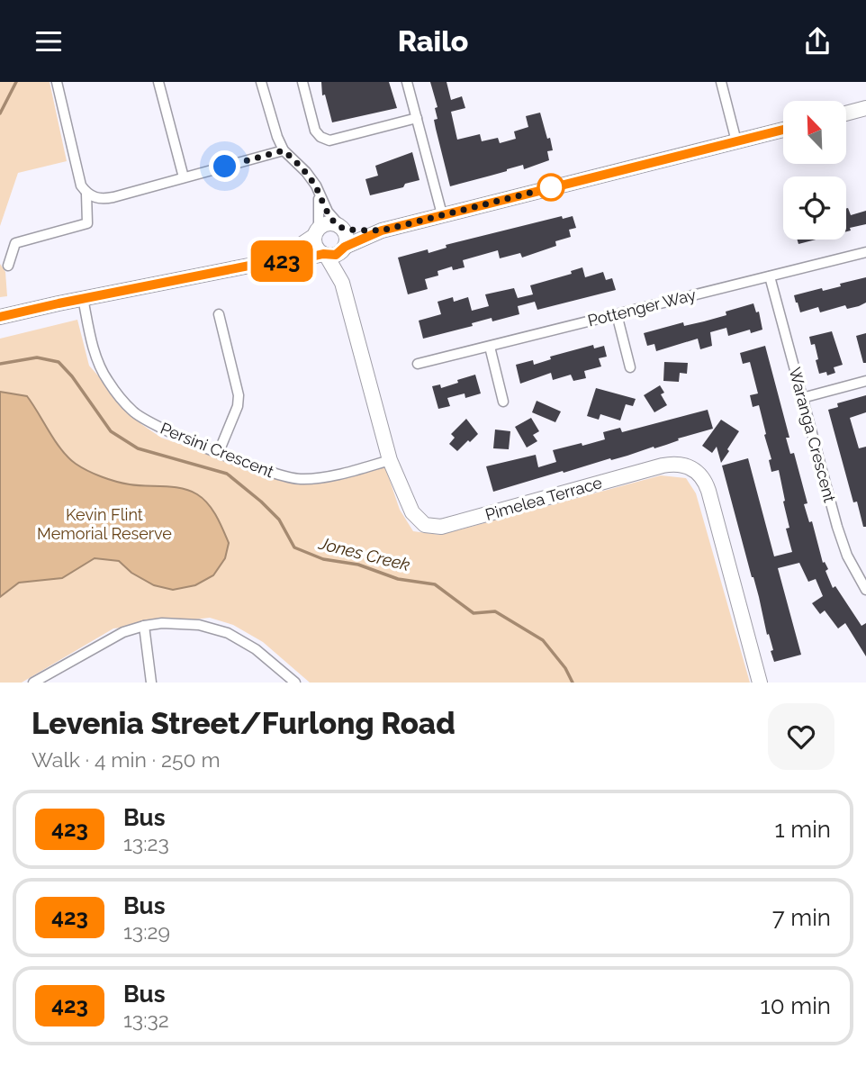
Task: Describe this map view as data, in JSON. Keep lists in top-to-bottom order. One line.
{"streets":{"main road":["Pimelea Terrace"],"street":["Pottenger Way","Waranga Crescent","Persini Crescent"]},"crossings":[["Pottenger Way","Waranga Crescent"],["Persini Crescent","Pimelea Terrace"]],"water":["Jones Creek"],"parks":["Kevin Flint Memorial Reserve"],"lines":["bus line 423"],"north":"top left","page":{"header":"Railo","on_map":"423","heading":["Levenia Street/Furlong Road","Walk · 4 min · 250 m"],"list":[{"mark":"423","name":"Bus","note":"13:23","value":"1 min"},{"mark":"423","name":"Bus","note":"13:29","value":"7 min"},{"mark":"423","name":"Bus","note":"13:32","value":"10 min"}]}}
